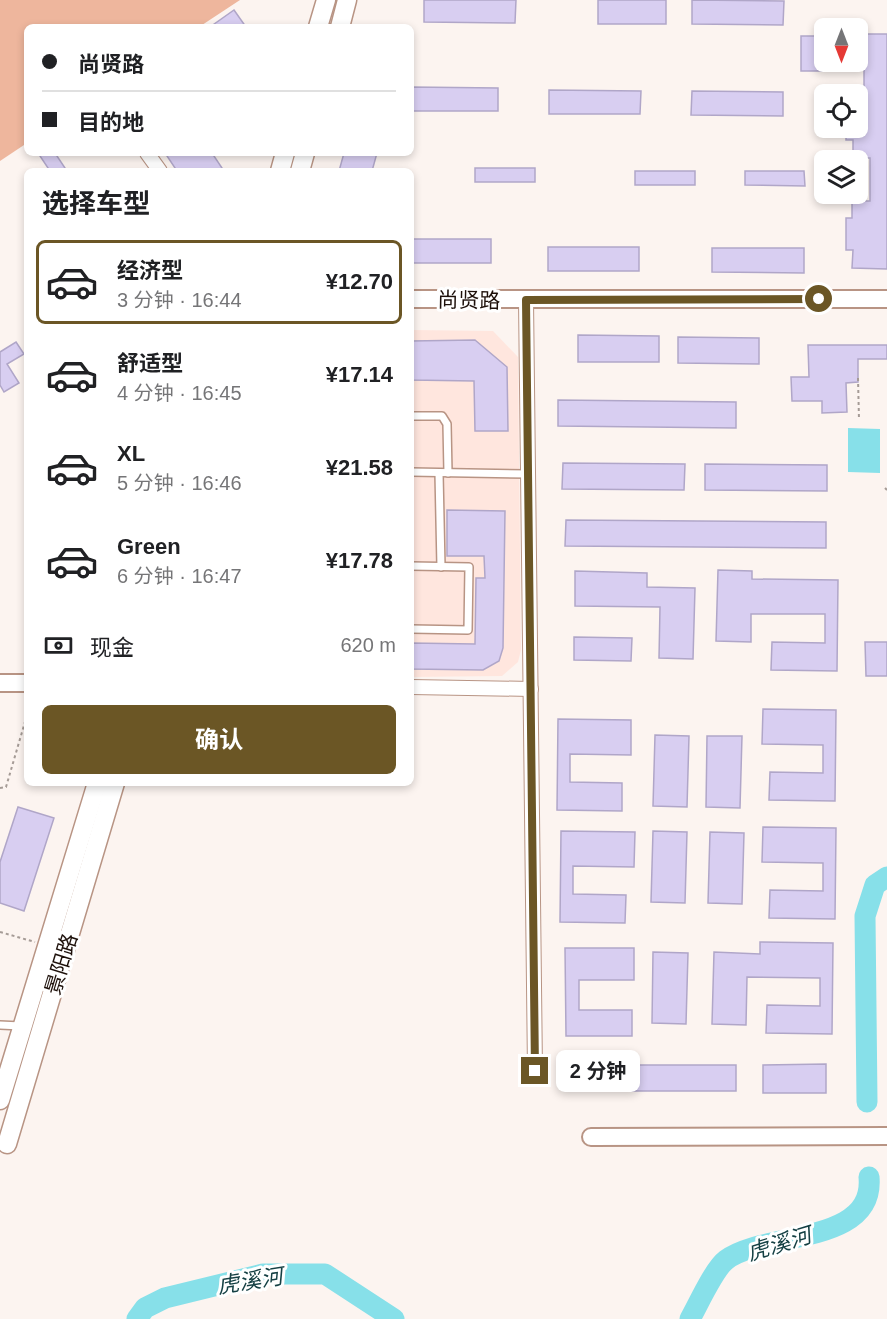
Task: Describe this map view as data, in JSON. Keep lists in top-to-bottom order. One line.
{"streets":{"main road":["景阳路"],"street":["尚贤路"]},"water":["虎溪河"],"north":"bottom","page":{"banner":["尚贤路","目的地"],"heading":"选择车型","list":[{"name":"经济型","note":"3 分钟 · 16:44","value":"¥12.70"},{"name":"舒适型","note":"4 分钟 · 16:45","value":"¥17.14"},{"name":"XL","note":"5 分钟 · 16:46","value":"¥21.58"},{"name":"Green","note":"6 分钟 · 16:47","value":"¥17.78"}],"pay":["现金","620 m"],"buttons":"确认","bubble":"2 分钟"}}
